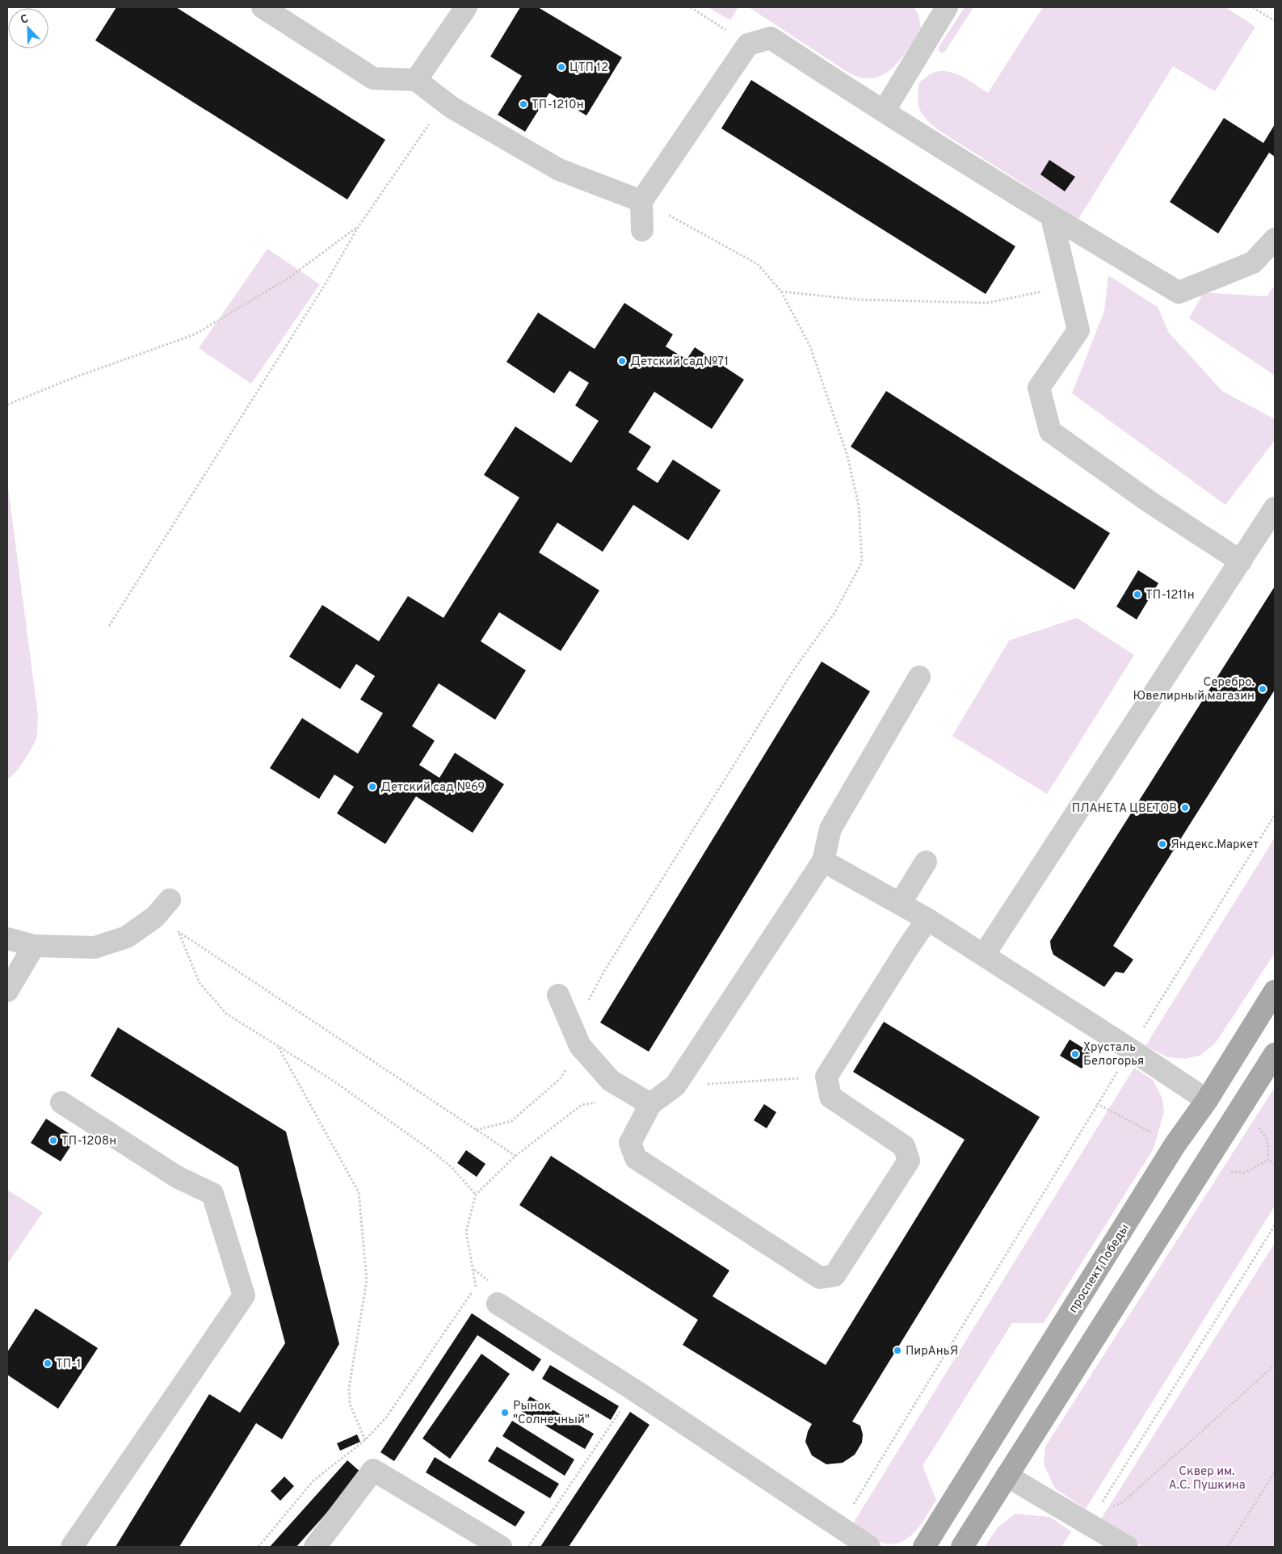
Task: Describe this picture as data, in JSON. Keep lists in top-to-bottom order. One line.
{"streets":{"main road":["проспект Победы"]},"parks":["Сквер им. А.С. Пушкина"],"places":["ЦТП 12","ТП-1210н","Детский сад№71","ТП-1211н","Серебро. Ювелирный магазин","Детский сад №69","ПЛАНЕТА ЦВЕТОВ","Яндекс.Маркет","Хрусталь Белогорья","ТП-1208н","ПирАньЯ","ТП-1","Рынок \"Солнечный\""],"north":"top left"}
